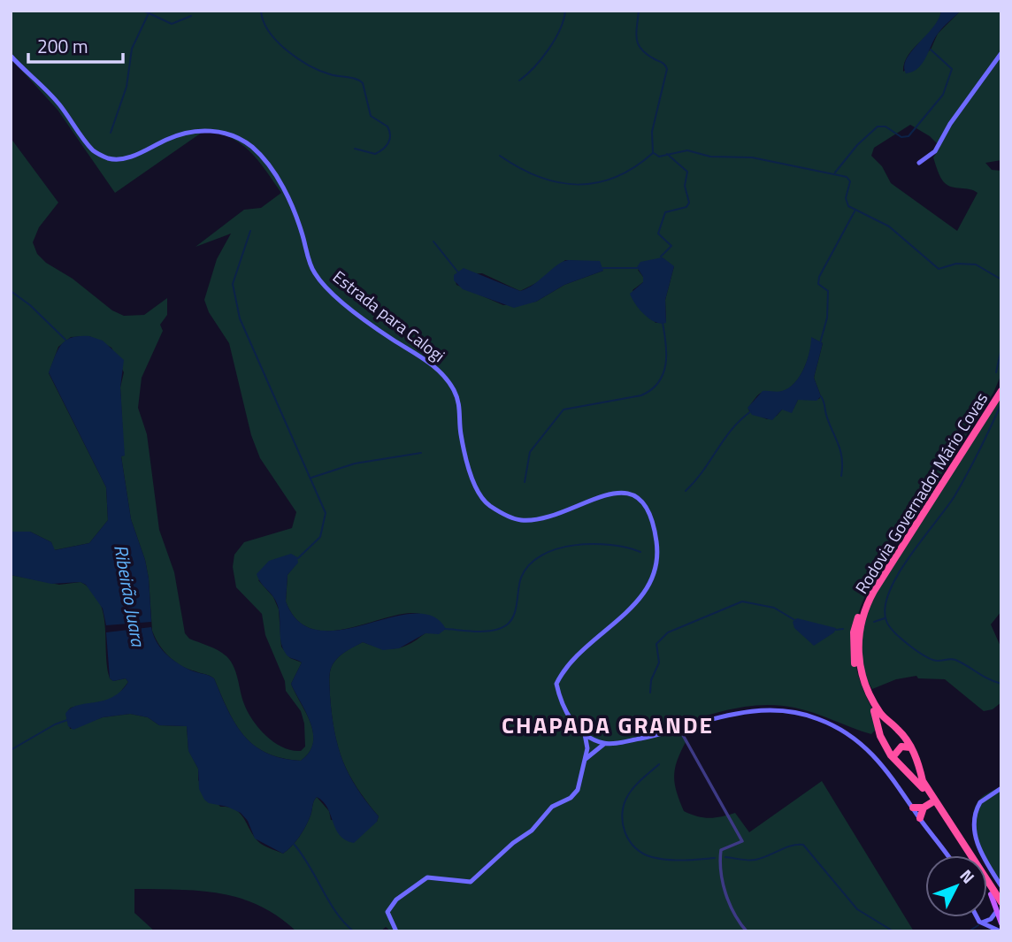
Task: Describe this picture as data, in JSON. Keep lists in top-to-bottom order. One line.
{"streets":{"highway":["Rodovia Governador Mário Covas"],"street":["Estrada para Calogi"]},"districts":["CHAPADA GRANDE"],"water":["Ribeirão Juara"],"scale_bar":"200 m","north":"top right"}
